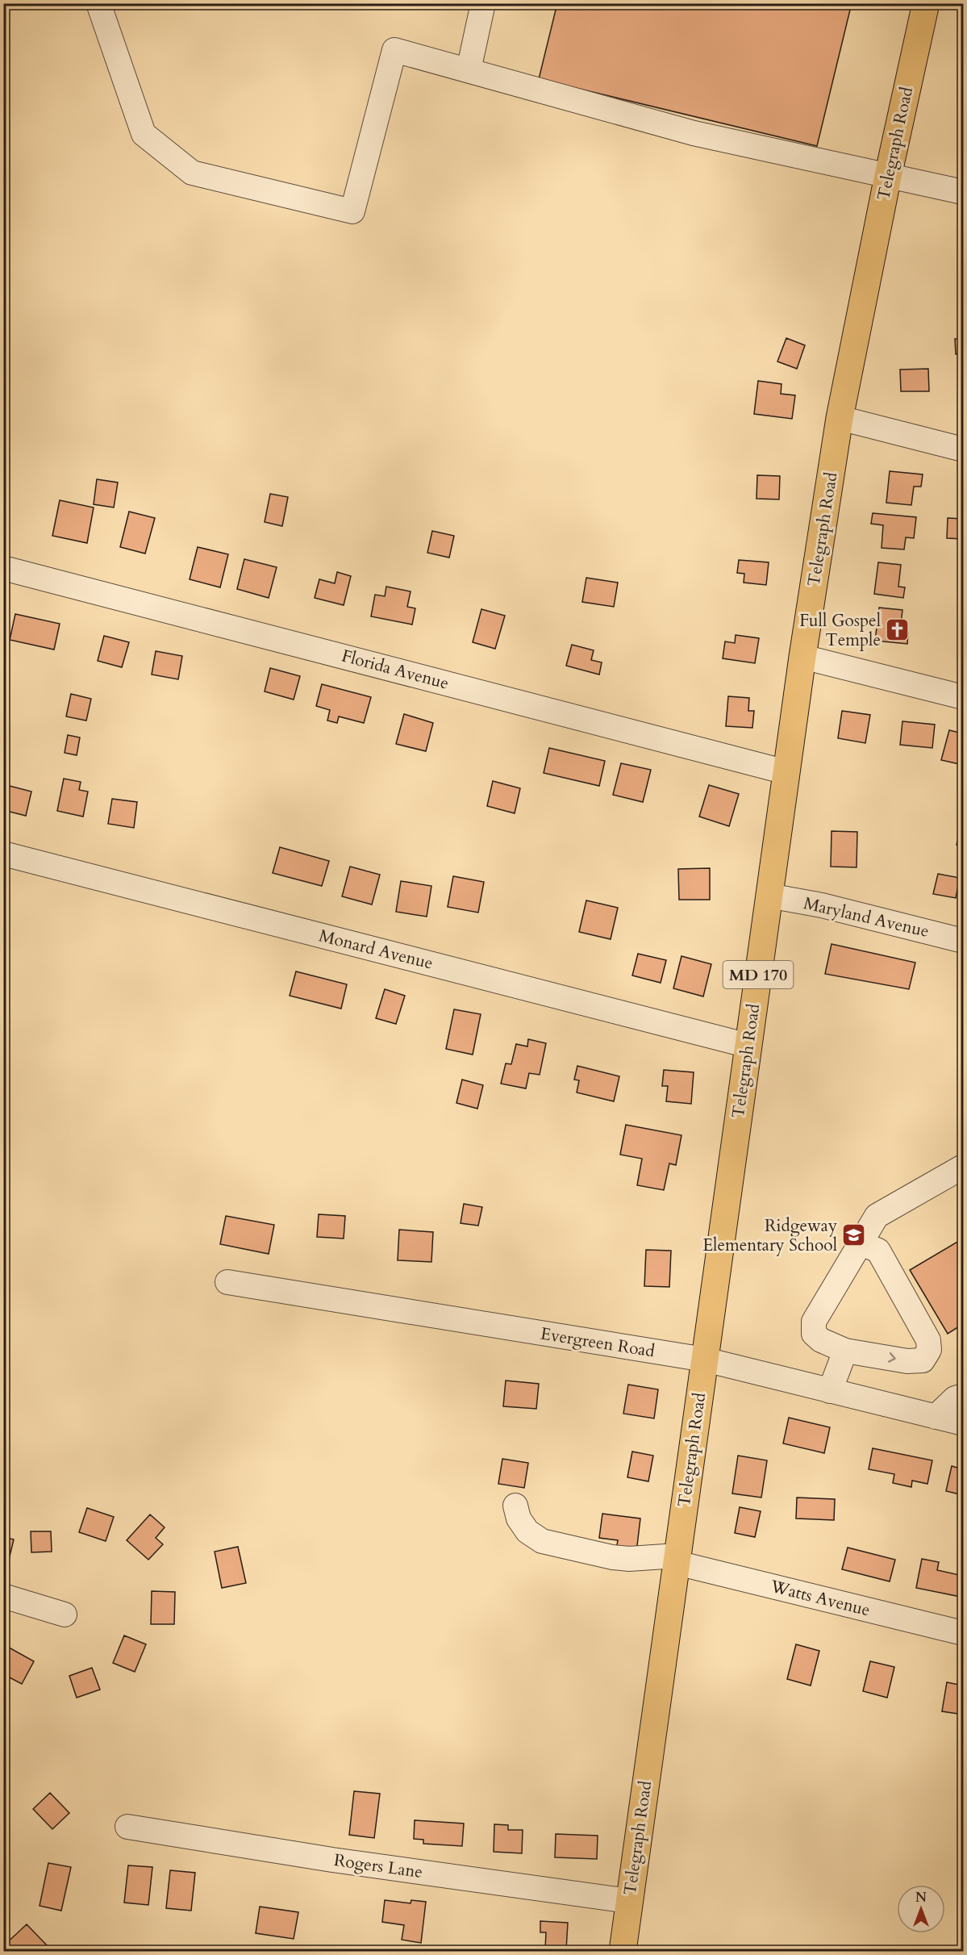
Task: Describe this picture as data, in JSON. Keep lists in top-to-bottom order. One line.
{"streets":{"main road":["Telegraph Road","MD 170"],"street":["Florida Avenue","Maryland Avenue","Monard Avenue","Evergreen Road","Watts Avenue","Rogers Lane"]},"crossings":[["Telegraph Road","Florida Avenue"],["Telegraph Road","Maryland Avenue"],["Telegraph Road","Monard Avenue"],["Telegraph Road","Evergreen Road"],["Telegraph Road","Watts Avenue"],["Telegraph Road","Rogers Lane"]],"places":{"church":["Full Gospel Temple"],"school or university":["Ridgeway Elementary School"]},"north":"top"}
